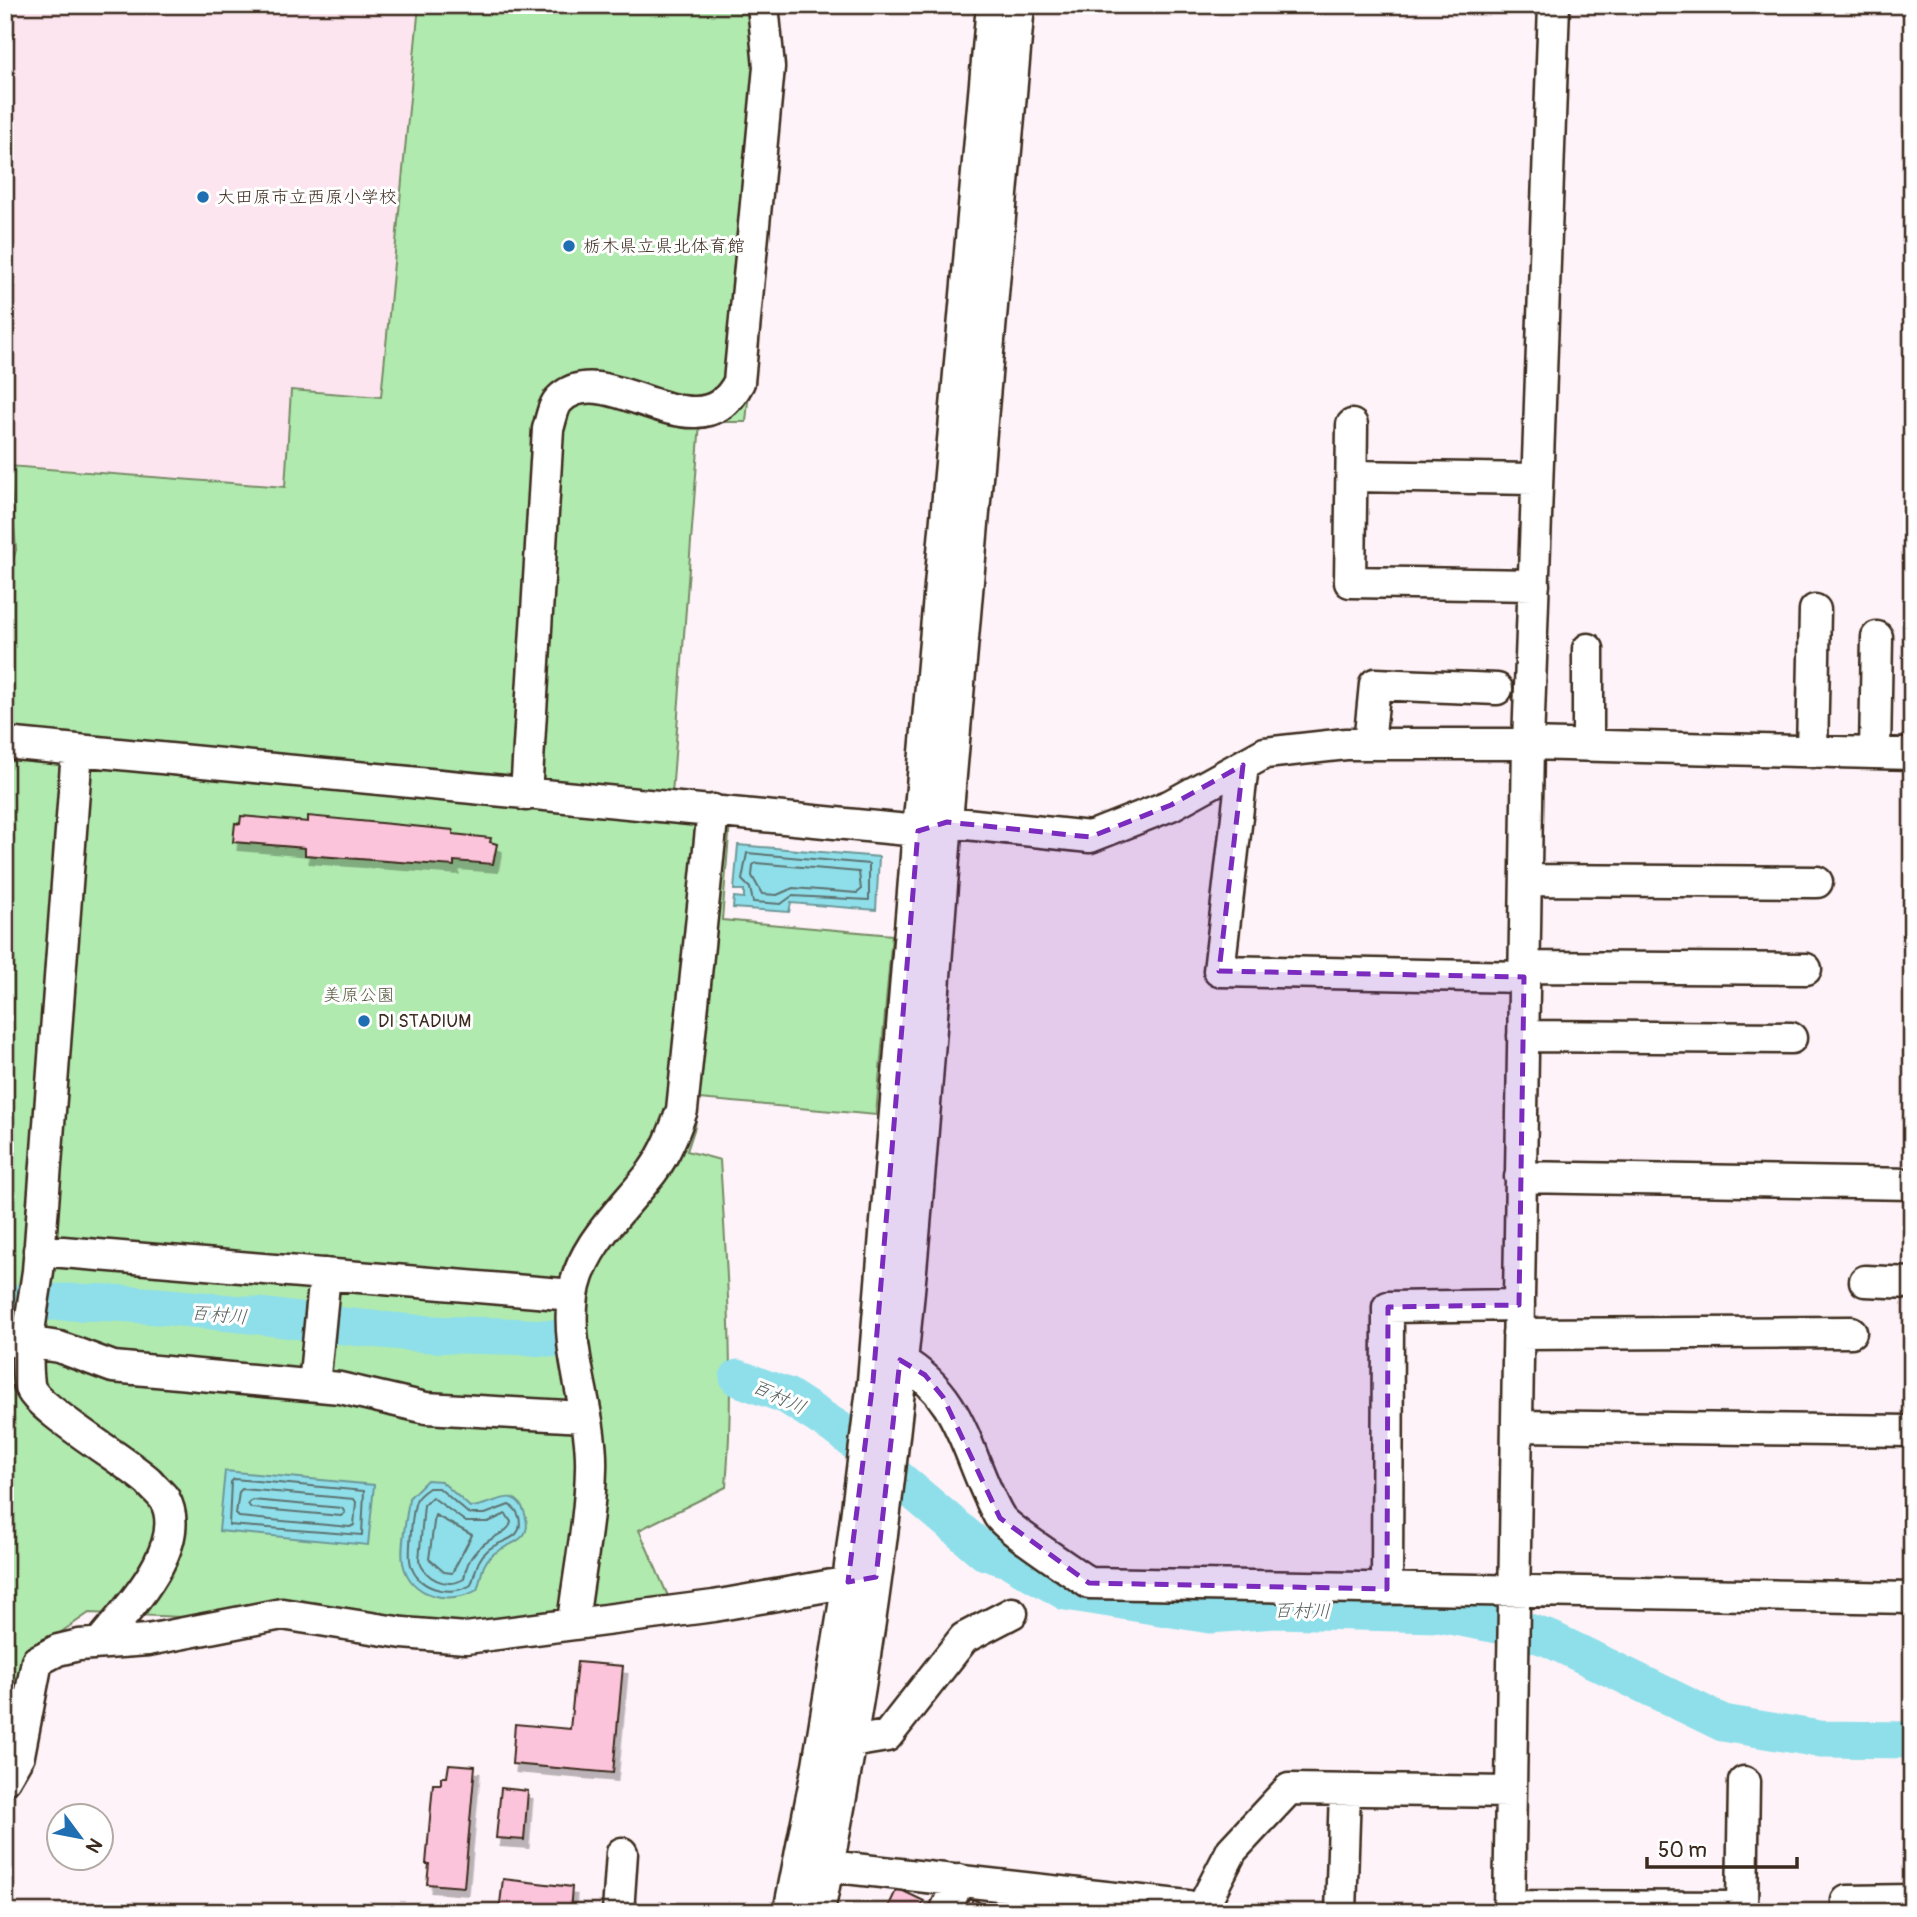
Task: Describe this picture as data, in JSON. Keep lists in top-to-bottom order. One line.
{"water":["百村川"],"parks":["美原公園"],"places":["大田原市立西原小学校","栃木県立県北体育館","DI STADIUM"],"scale_bar":"50 m","north":"bottom right"}
